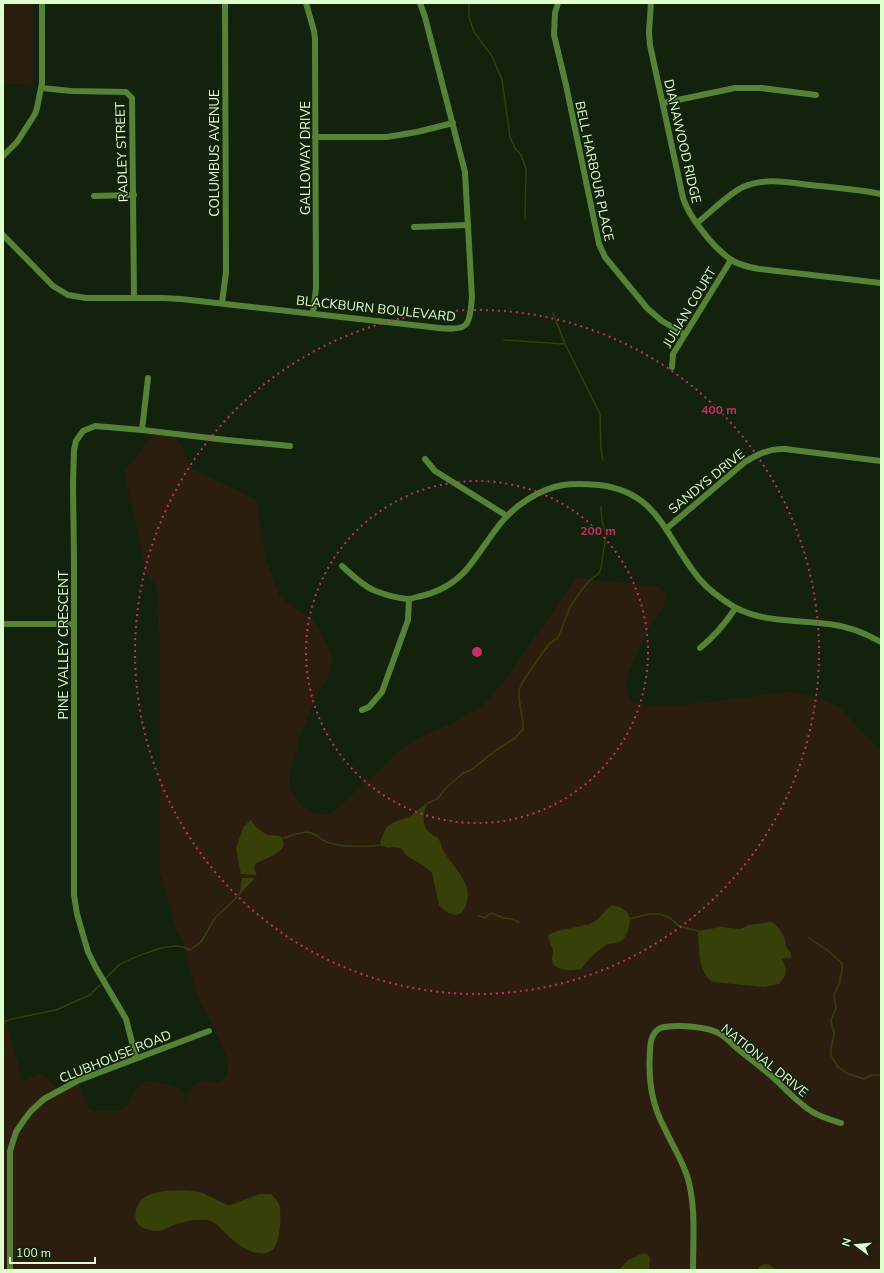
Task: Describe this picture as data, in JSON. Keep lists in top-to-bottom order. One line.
{"streets":{"street":["DIANAWOOD RIDGE","RADLEY STREET","COLUMBUS AVENUE","GALLOWAY DRIVE","BELL HARBOUR PLACE","JULIAN COURT","BLACKBURN BOULEVARD","SANDYS DRIVE","PINE VALLEY CRESCENT","CLUBHOUSE ROAD","NATIONAL DRIVE"]},"crossings":[["DIANAWOOD RIDGE","JULIAN COURT"],["RADLEY STREET","BLACKBURN BOULEVARD"],["COLUMBUS AVENUE","BLACKBURN BOULEVARD"],["GALLOWAY DRIVE","BLACKBURN BOULEVARD"],["BELL HARBOUR PLACE","JULIAN COURT"],["PINE VALLEY CRESCENT","CLUBHOUSE ROAD"]],"scale_bar":"100 m","north":"left","rings":["400 m","200 m"]}
